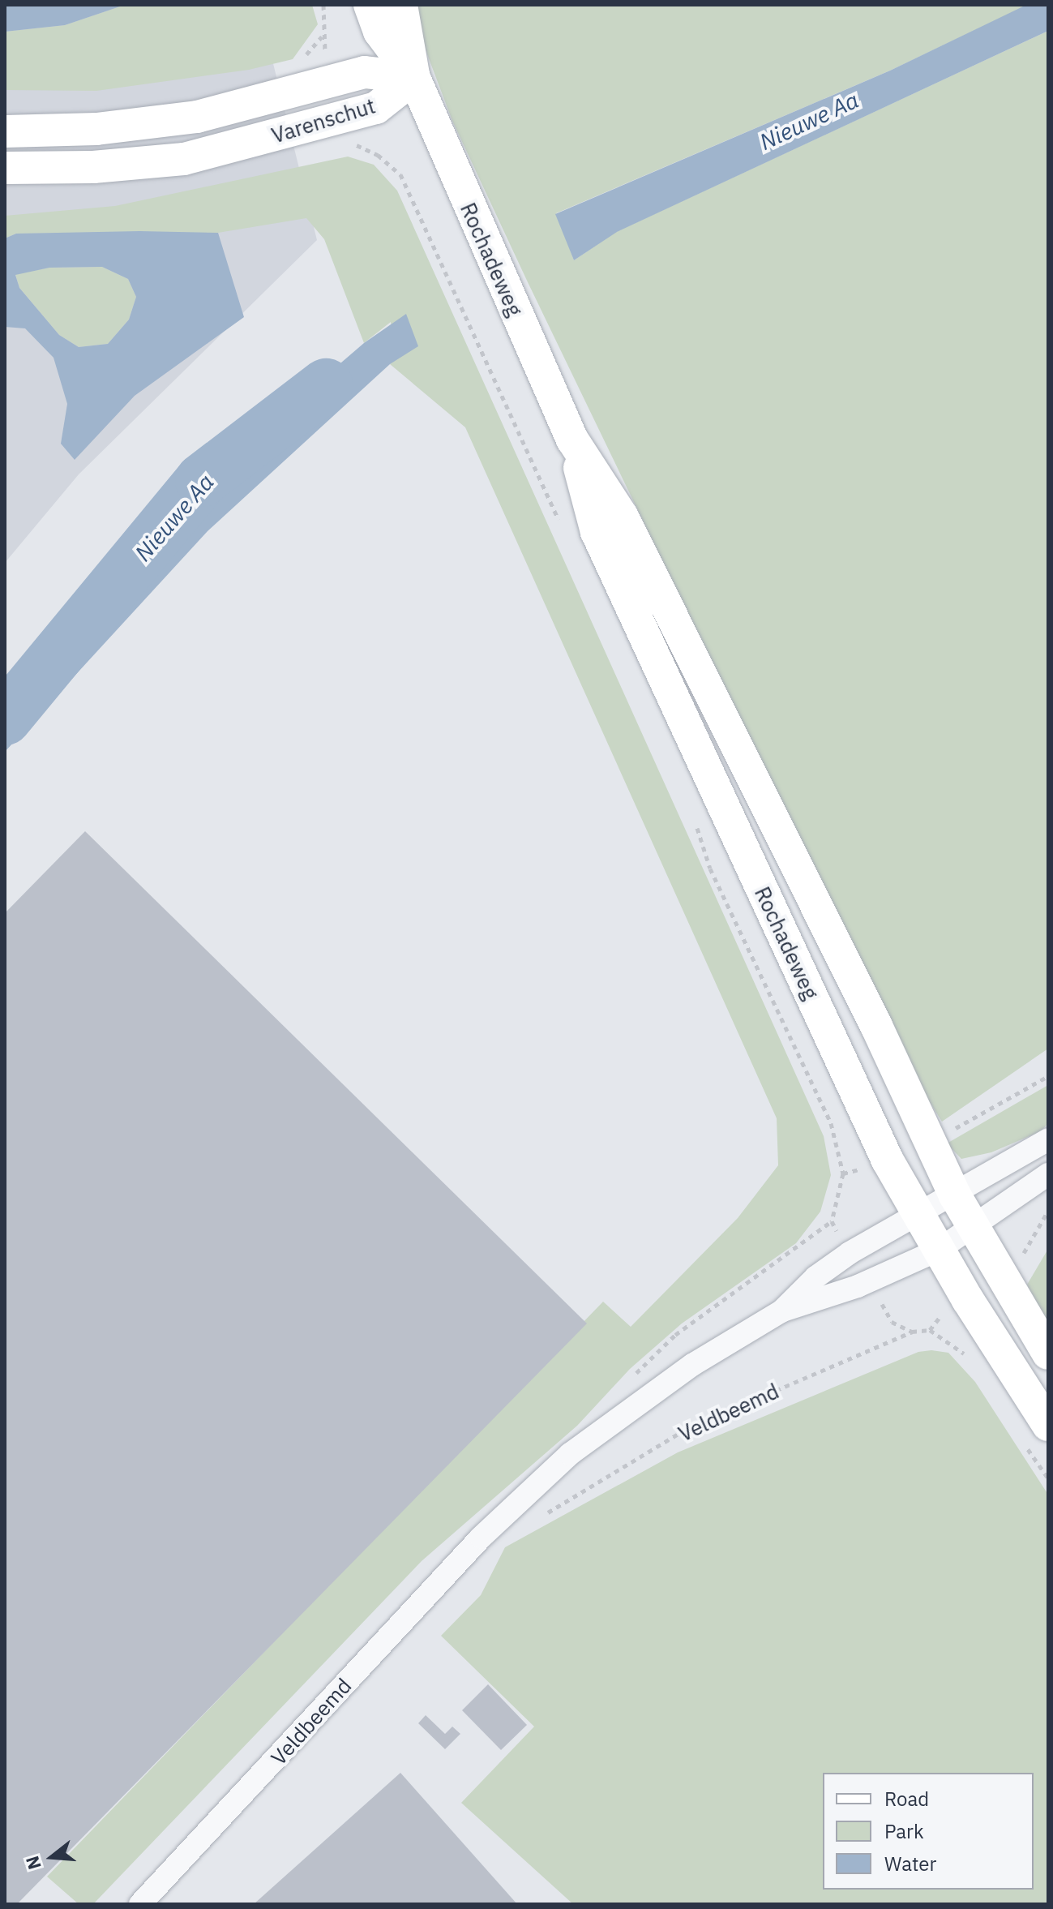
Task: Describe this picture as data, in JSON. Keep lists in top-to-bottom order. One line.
{"streets":{"main road":["Varenschut","Rochadeweg"],"street":["Veldbeemd"]},"crossings":[["Varenschut","Rochadeweg"],["Rochadeweg","Veldbeemd"]],"water":["Nieuwe Aa"],"legend":["Road","Park","Water"],"north":"left"}
